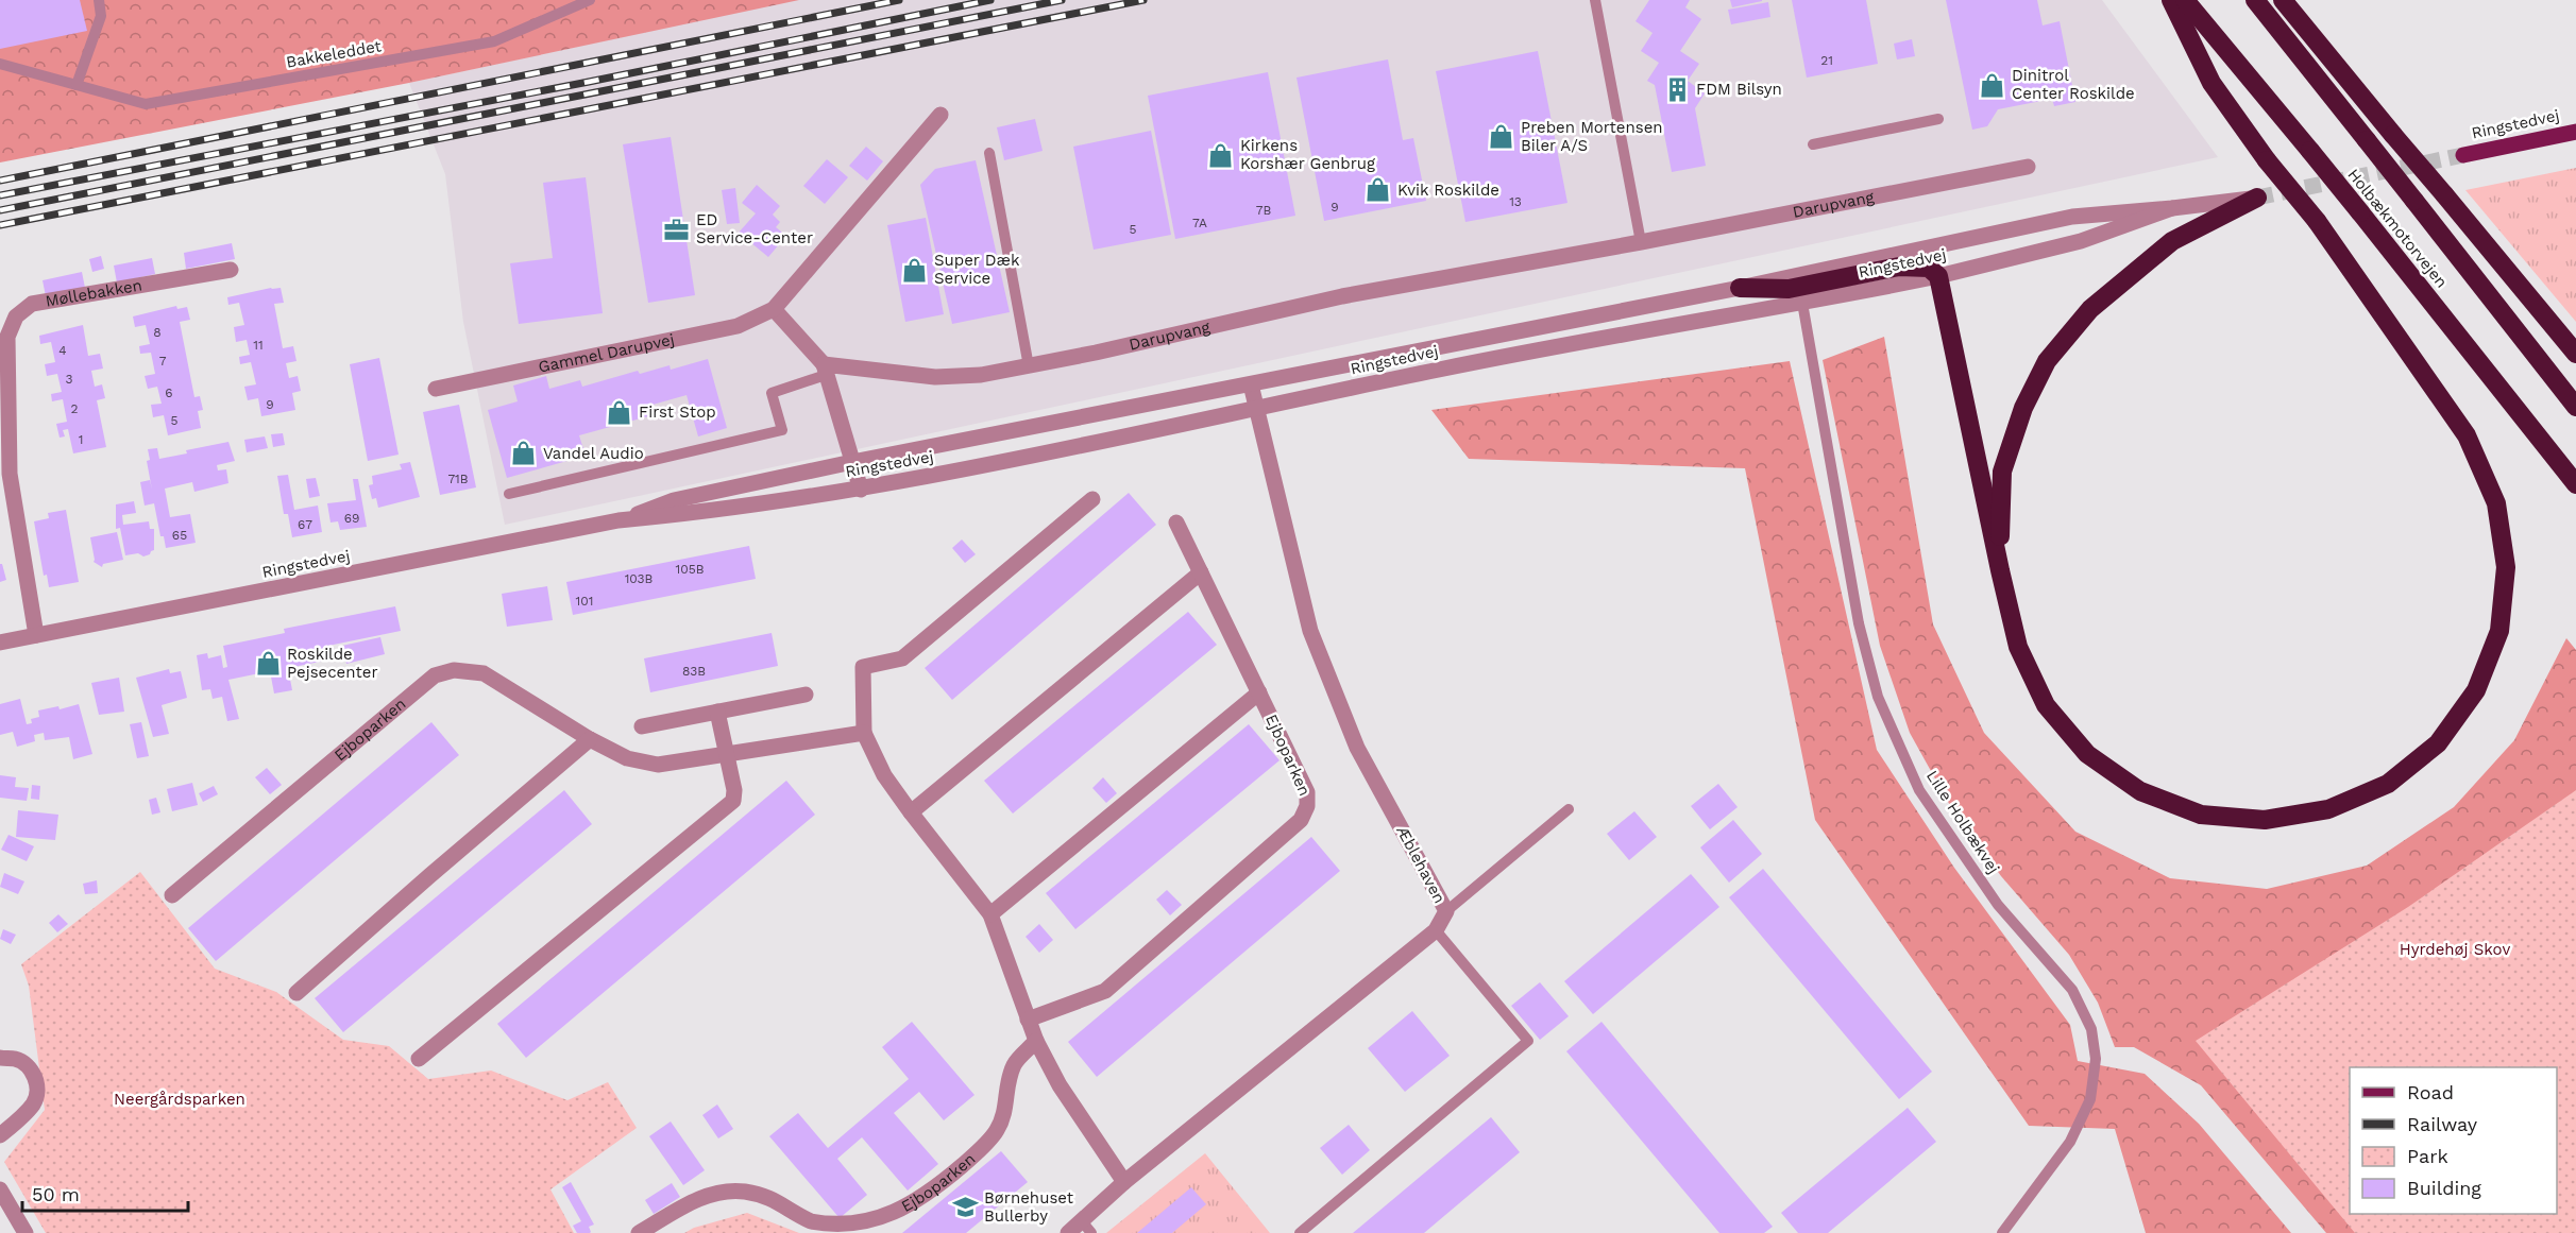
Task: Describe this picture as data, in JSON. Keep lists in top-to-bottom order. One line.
{"streets":{"highway":["Holbækmotorvejen"],"main road":["Ringstedvej"],"street":["Darupvang","Møllebakken","Gammel Darupvej","Ejboparken","Æblehaven"],"lane":["Bakkeleddet","Lille Holbækvej"]},"crossings":[["Ringstedvej","Møllebakken"],["Ringstedvej","Lille Holbækvej"],["Ringstedvej","Æblehaven"]],"parks":["Hyrdehøj Skov","Neergårdsparken"],"places":{"shop":["Dinitrol Center Roskilde","Preben Mortensen Biler A/S","Kirkens Korshær Genbrug","Kvik Roskilde","Super Dæk Service","First Stop","Vandel Audio","Roskilde Pejsecenter"],"building":["FDM Bilsyn"],"office":["ED Service-Center"],"school or university":["Børnehuset Bullerby"]},"house_numbers":["21","13","9","7B","7A","5","8","11","4","7","3","6","9","2","5","1","71B","69","67","65","105B","103B","101","83B"],"legend":["Road","Railway","Park","Building"],"scale_bar":"50 m"}
